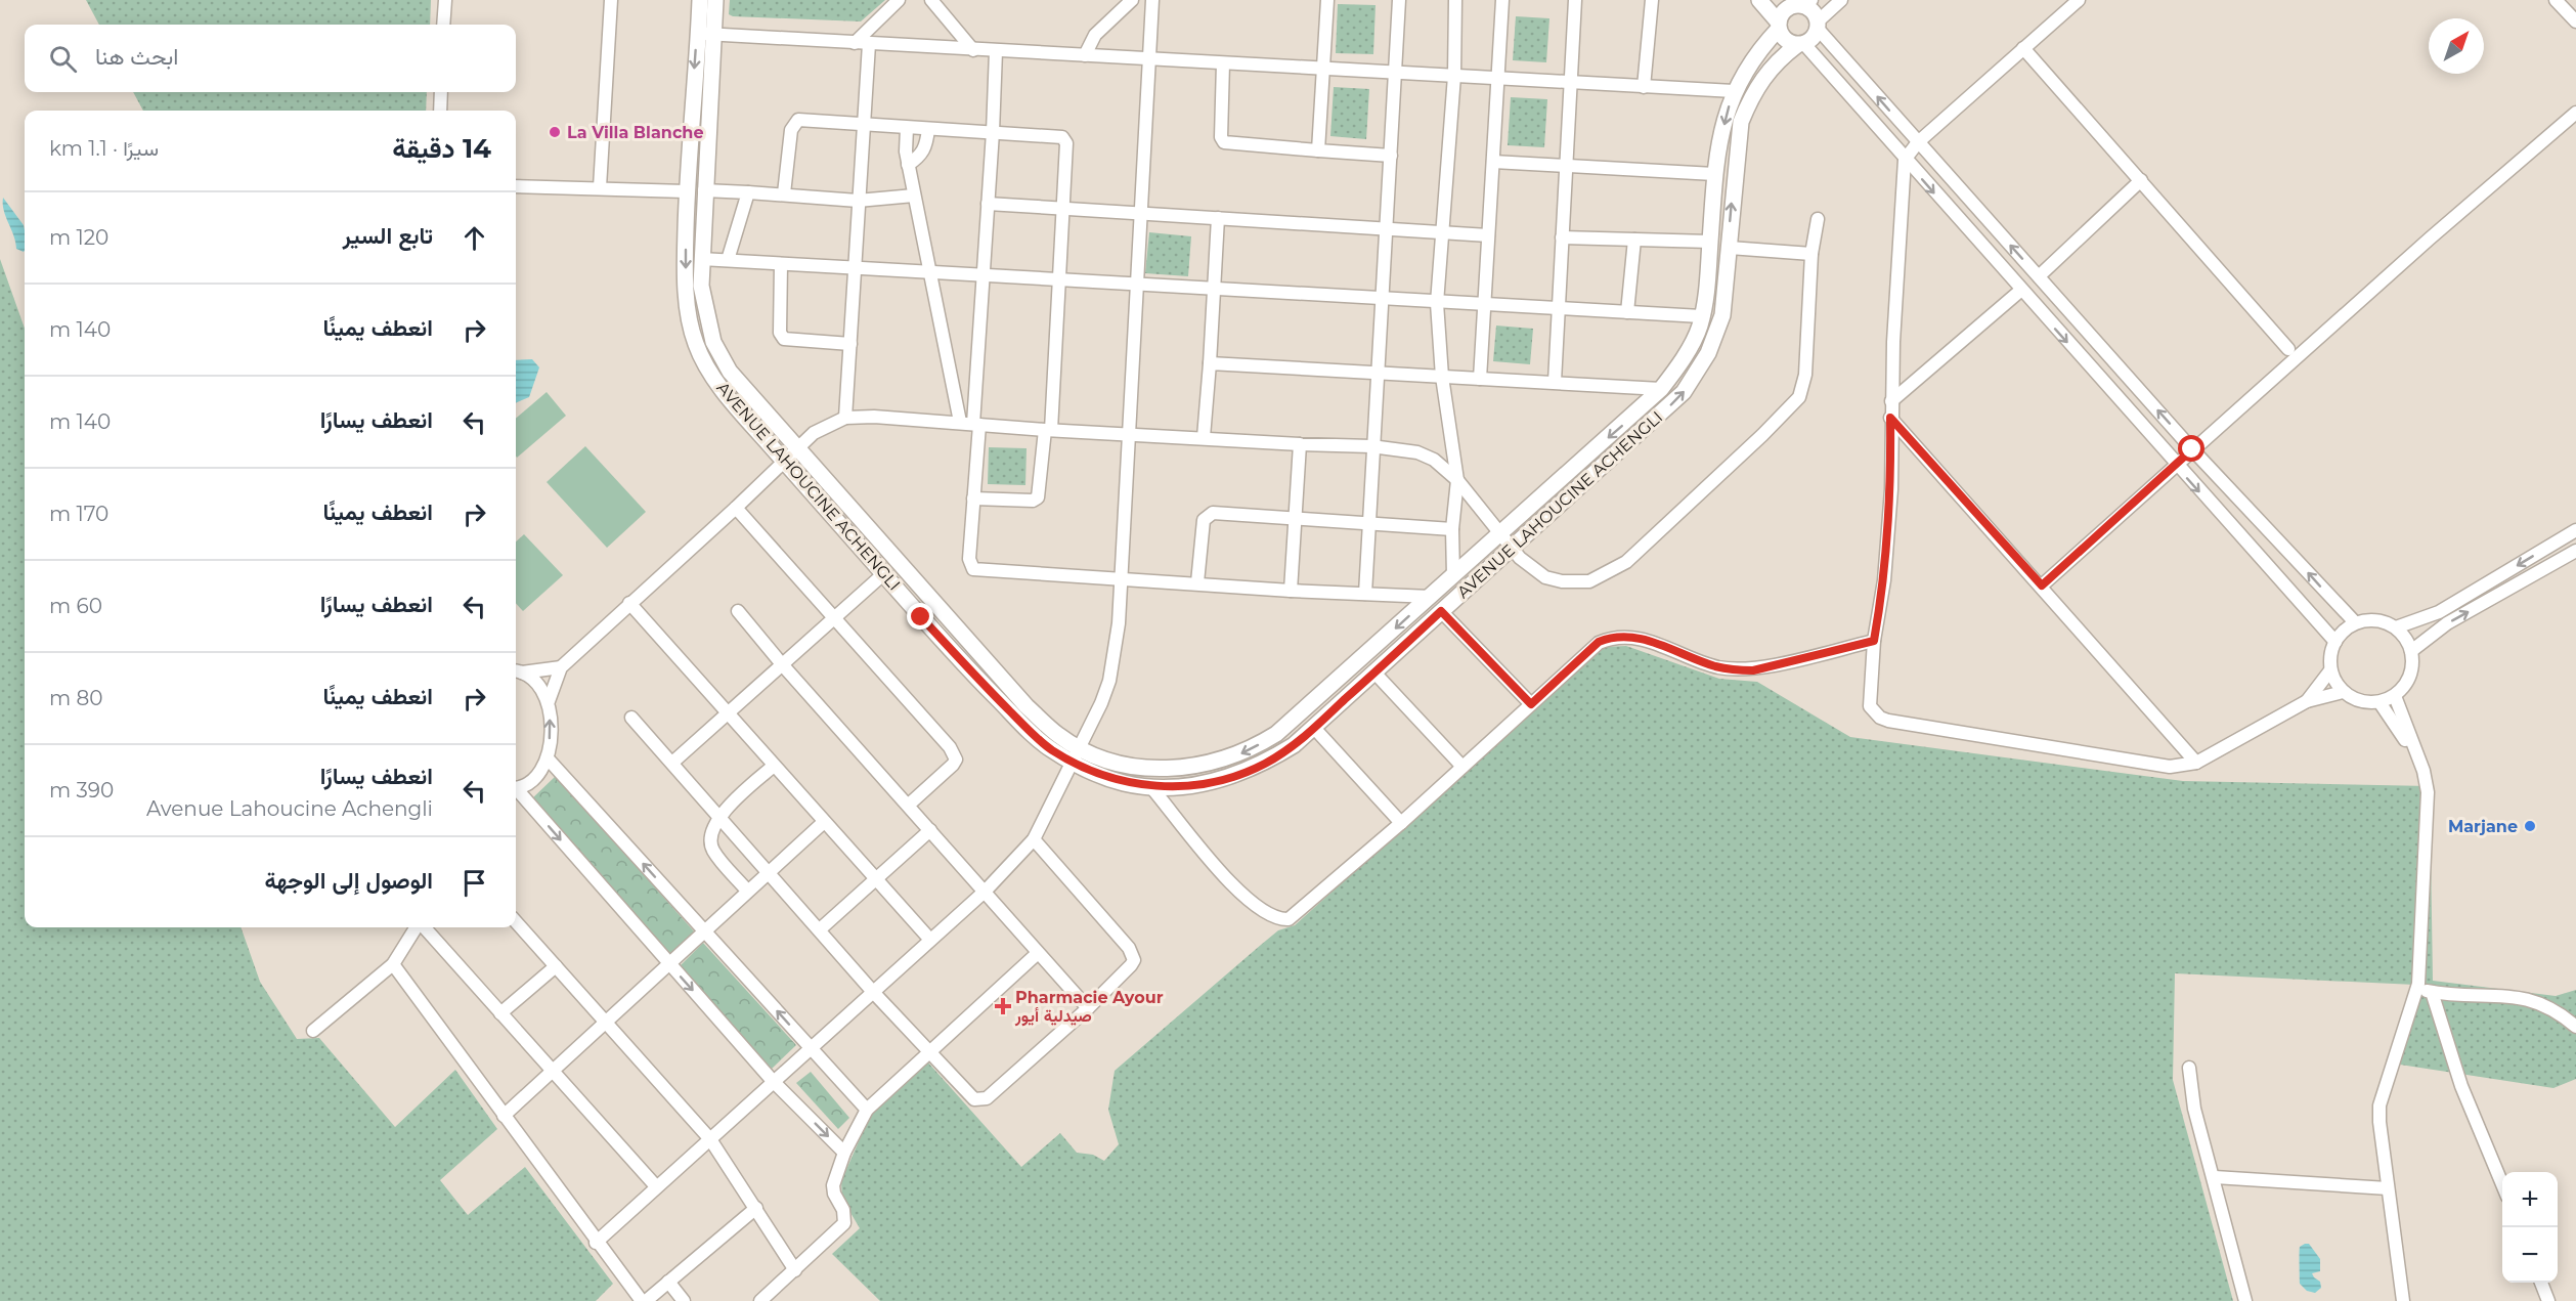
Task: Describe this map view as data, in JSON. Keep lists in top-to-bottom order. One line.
{"streets":{"street":["AVENUE LAHOUCINE ACHENGLI"]},"places":{"other":["La Villa Blanche","Marjane"],"health":["Pharmacie Ayour صيدلية أيور"]},"north":"top right","page":{"search":"ابحث هنا","heading":["14 دقيقة","سيرًا · 1.1 km"],"list":[["تابع السير","120 m"],["انعطف يمينًا","140 m"],["انعطف يسارًا","140 m"],["انعطف يمينًا","170 m"],["انعطف يسارًا","60 m"],["انعطف يمينًا","80 m"],["انعطف يسارًا","Avenue Lahoucine Achengli","390 m"],"الوصول إلى الوجهة"],"map_buttons":["+","−"]}}
